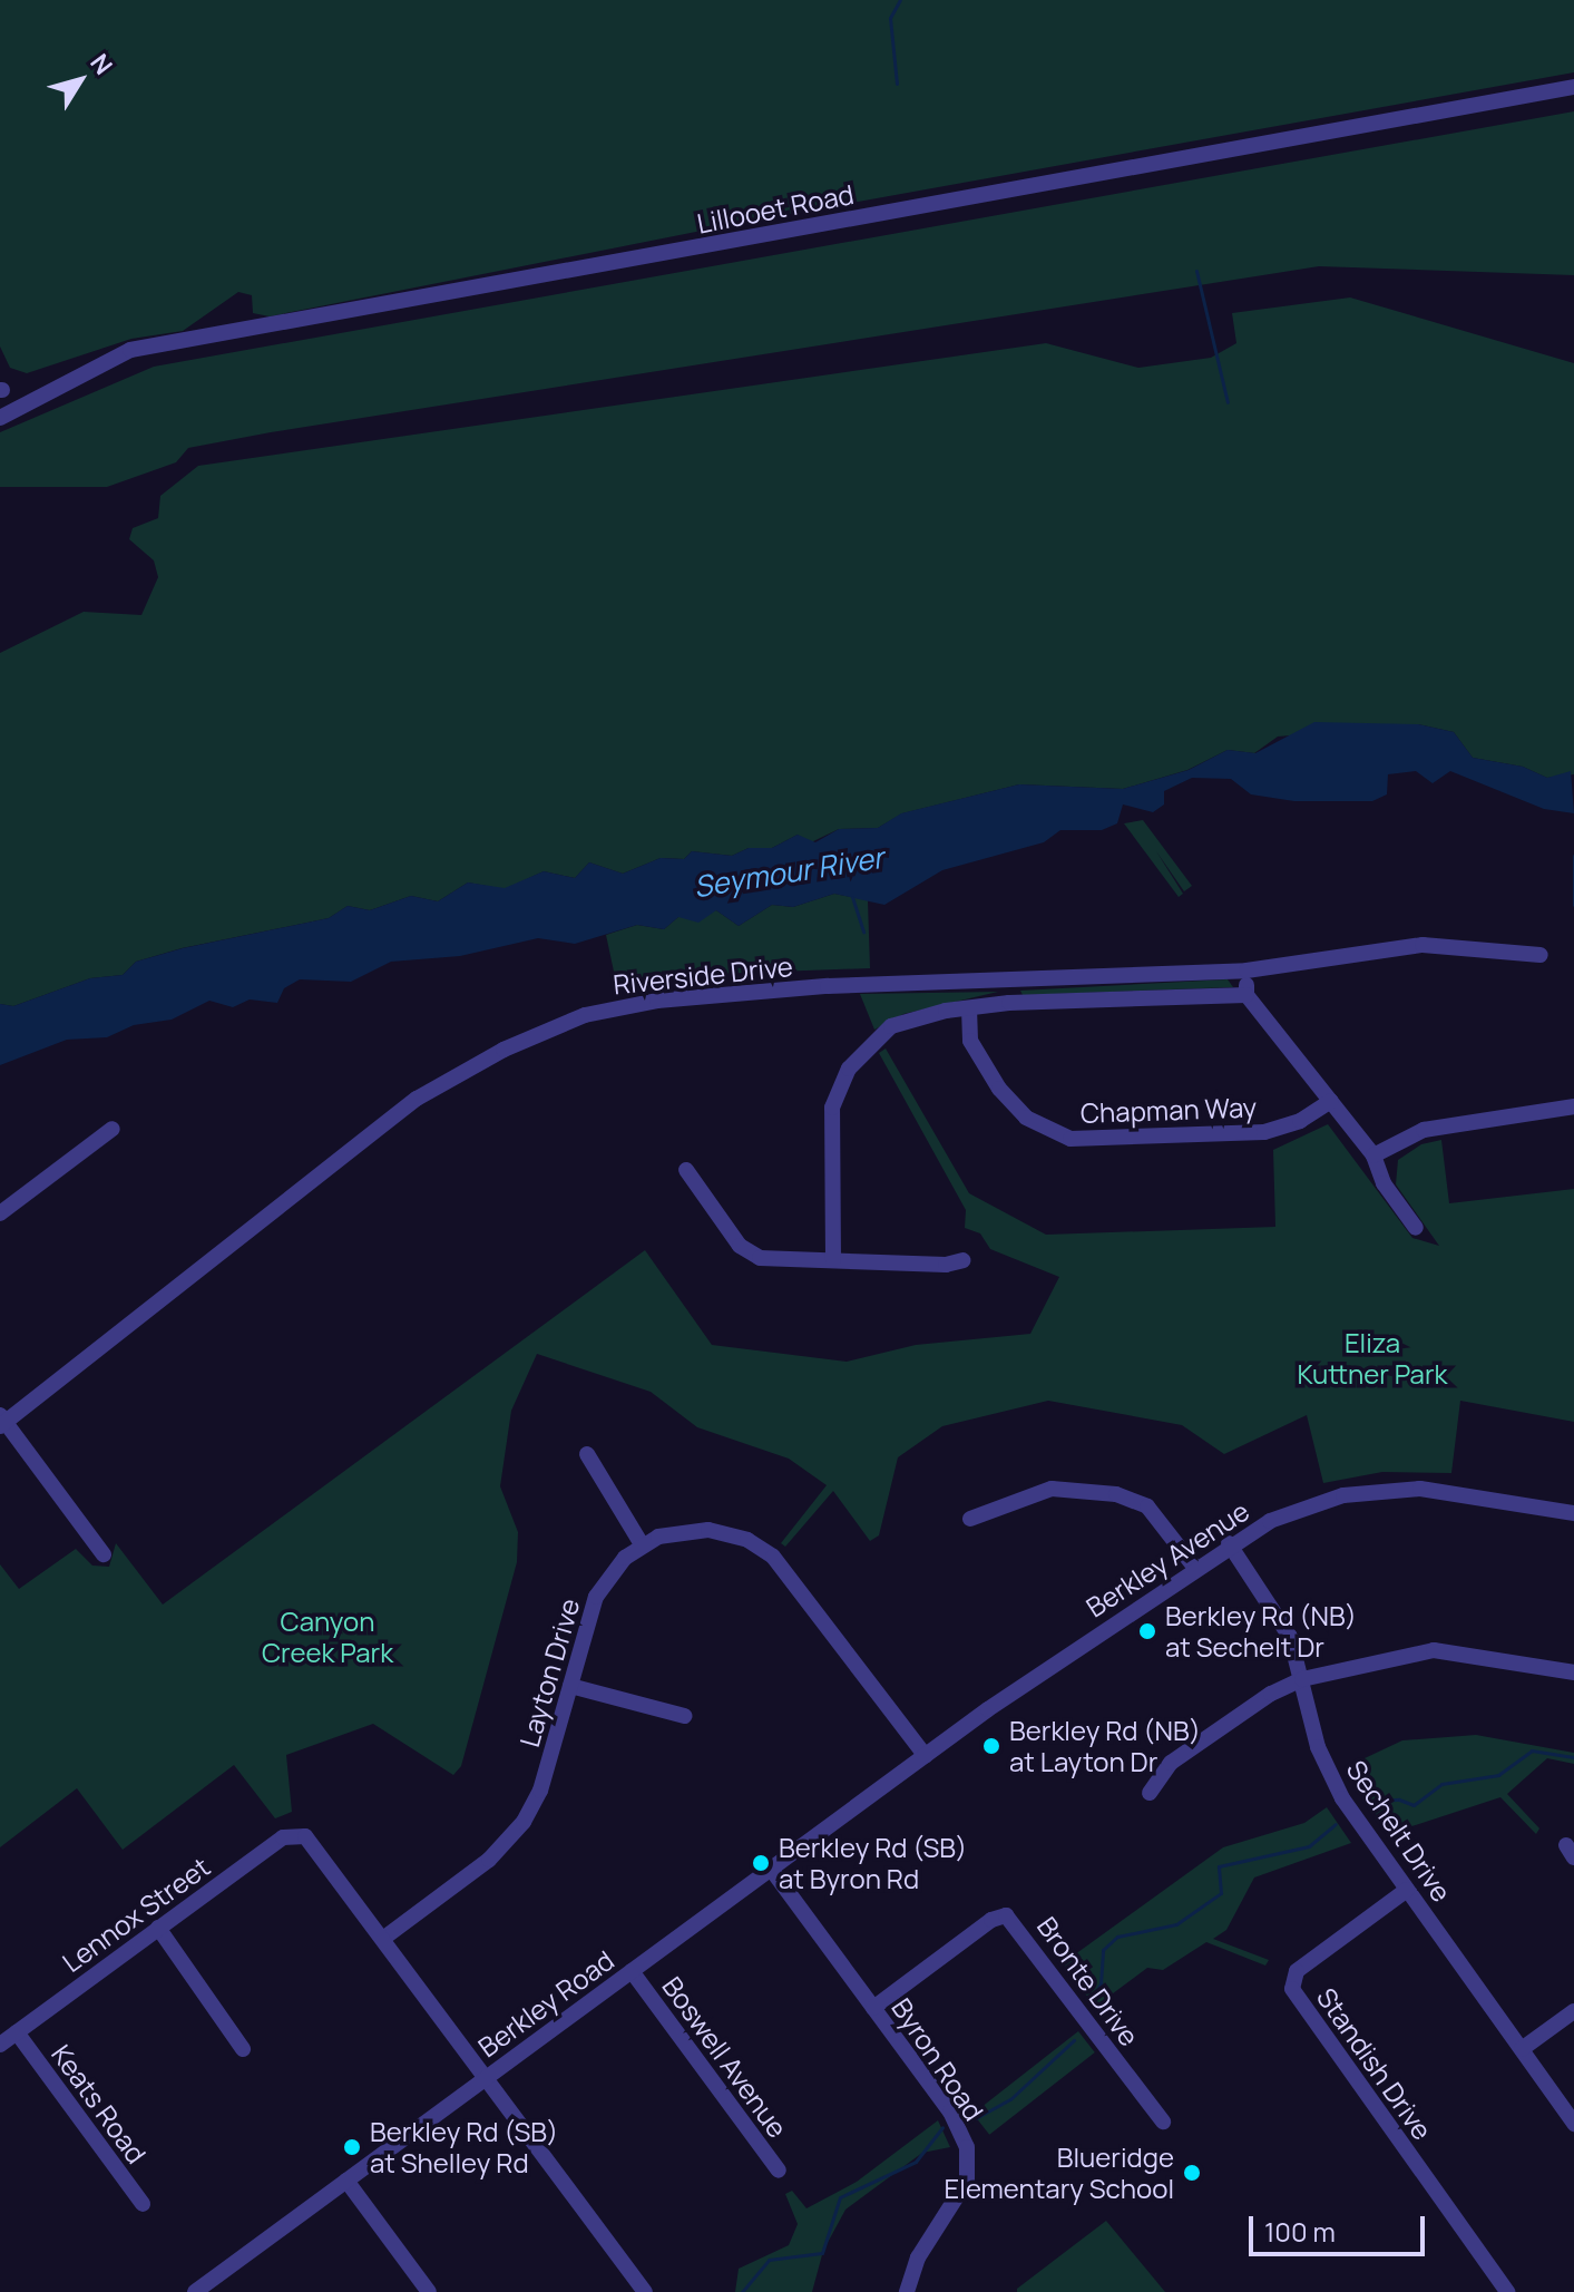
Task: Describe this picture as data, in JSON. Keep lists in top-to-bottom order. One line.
{"streets":{"street":["Lillooet Road","Riverside Drive","Chapman Way","Berkley Avenue","Layton Drive","Sechelt Drive","Lennox Street","Bronte Drive","Berkley Road","Boswell Avenue","Byron Road","Standish Drive","Keats Road"]},"crossings":[["Berkley Avenue","Layton Drive"],["Berkley Avenue","Sechelt Drive"],["Berkley Avenue","Berkley Road"],["Layton Drive","Lennox Street"],["Layton Drive","Berkley Road"],["Sechelt Drive","Standish Drive"],["Lennox Street","Keats Road"],["Bronte Drive","Byron Road"],["Berkley Road","Boswell Avenue"],["Berkley Road","Byron Road"]],"water":["Seymour River"],"parks":["Eliza Kuttner Park","Canyon Creek Park"],"places":["Berkley Rd (NB) at Sechelt Dr","Berkley Rd (NB) at Layton Dr","Berkley Rd (SB) at Byron Rd","Berkley Rd (SB) at Shelley Rd","Blueridge Elementary School"],"scale_bar":"100 m","north":"top right"}
